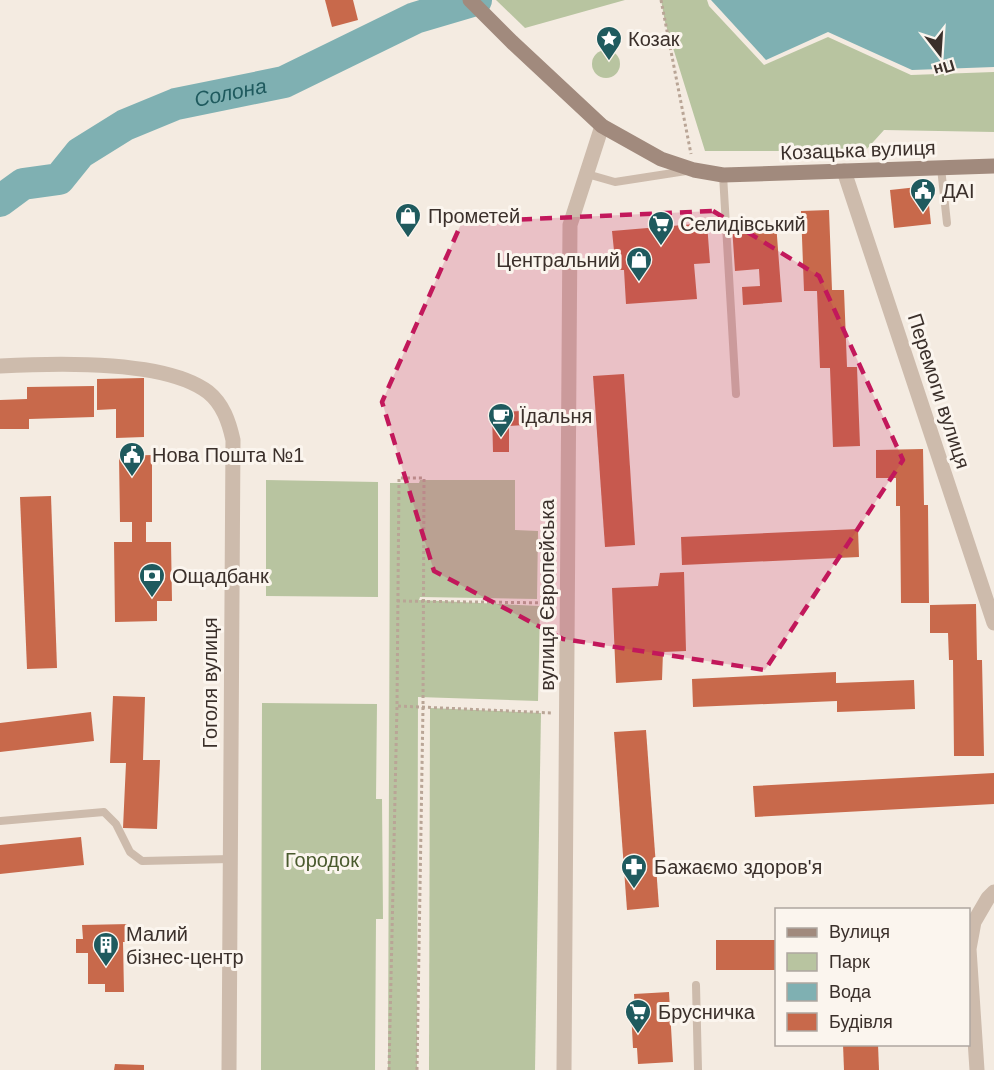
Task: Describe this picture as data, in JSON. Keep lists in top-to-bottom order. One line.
{"streets":{"main road":["Козацька вулиця"],"street":["Перемоги вулиця","вулиця Європейська","Гоголя вулиця"]},"crossings":[["Козацька вулиця","Перемоги вулиця"],["Козацька вулиця","вулиця Європейська"]],"water":["Солона"],"parks":["Городок"],"places":{"place":["Козак"],"public building":["ДАІ","Нова Пошта №1"],"shop":["Прометей","Центральний"],"supermarket":["Селидівський","Брусничка"],"cafe":["Їдальня"],"bank":["Ощадбанк"],"pharmacy":["Бажаємо здоров'я"],"building":["Малий бізнес-центр"]},"legend":["Вулиця","Парк","Вода","Будівля"],"north":"bottom"}
